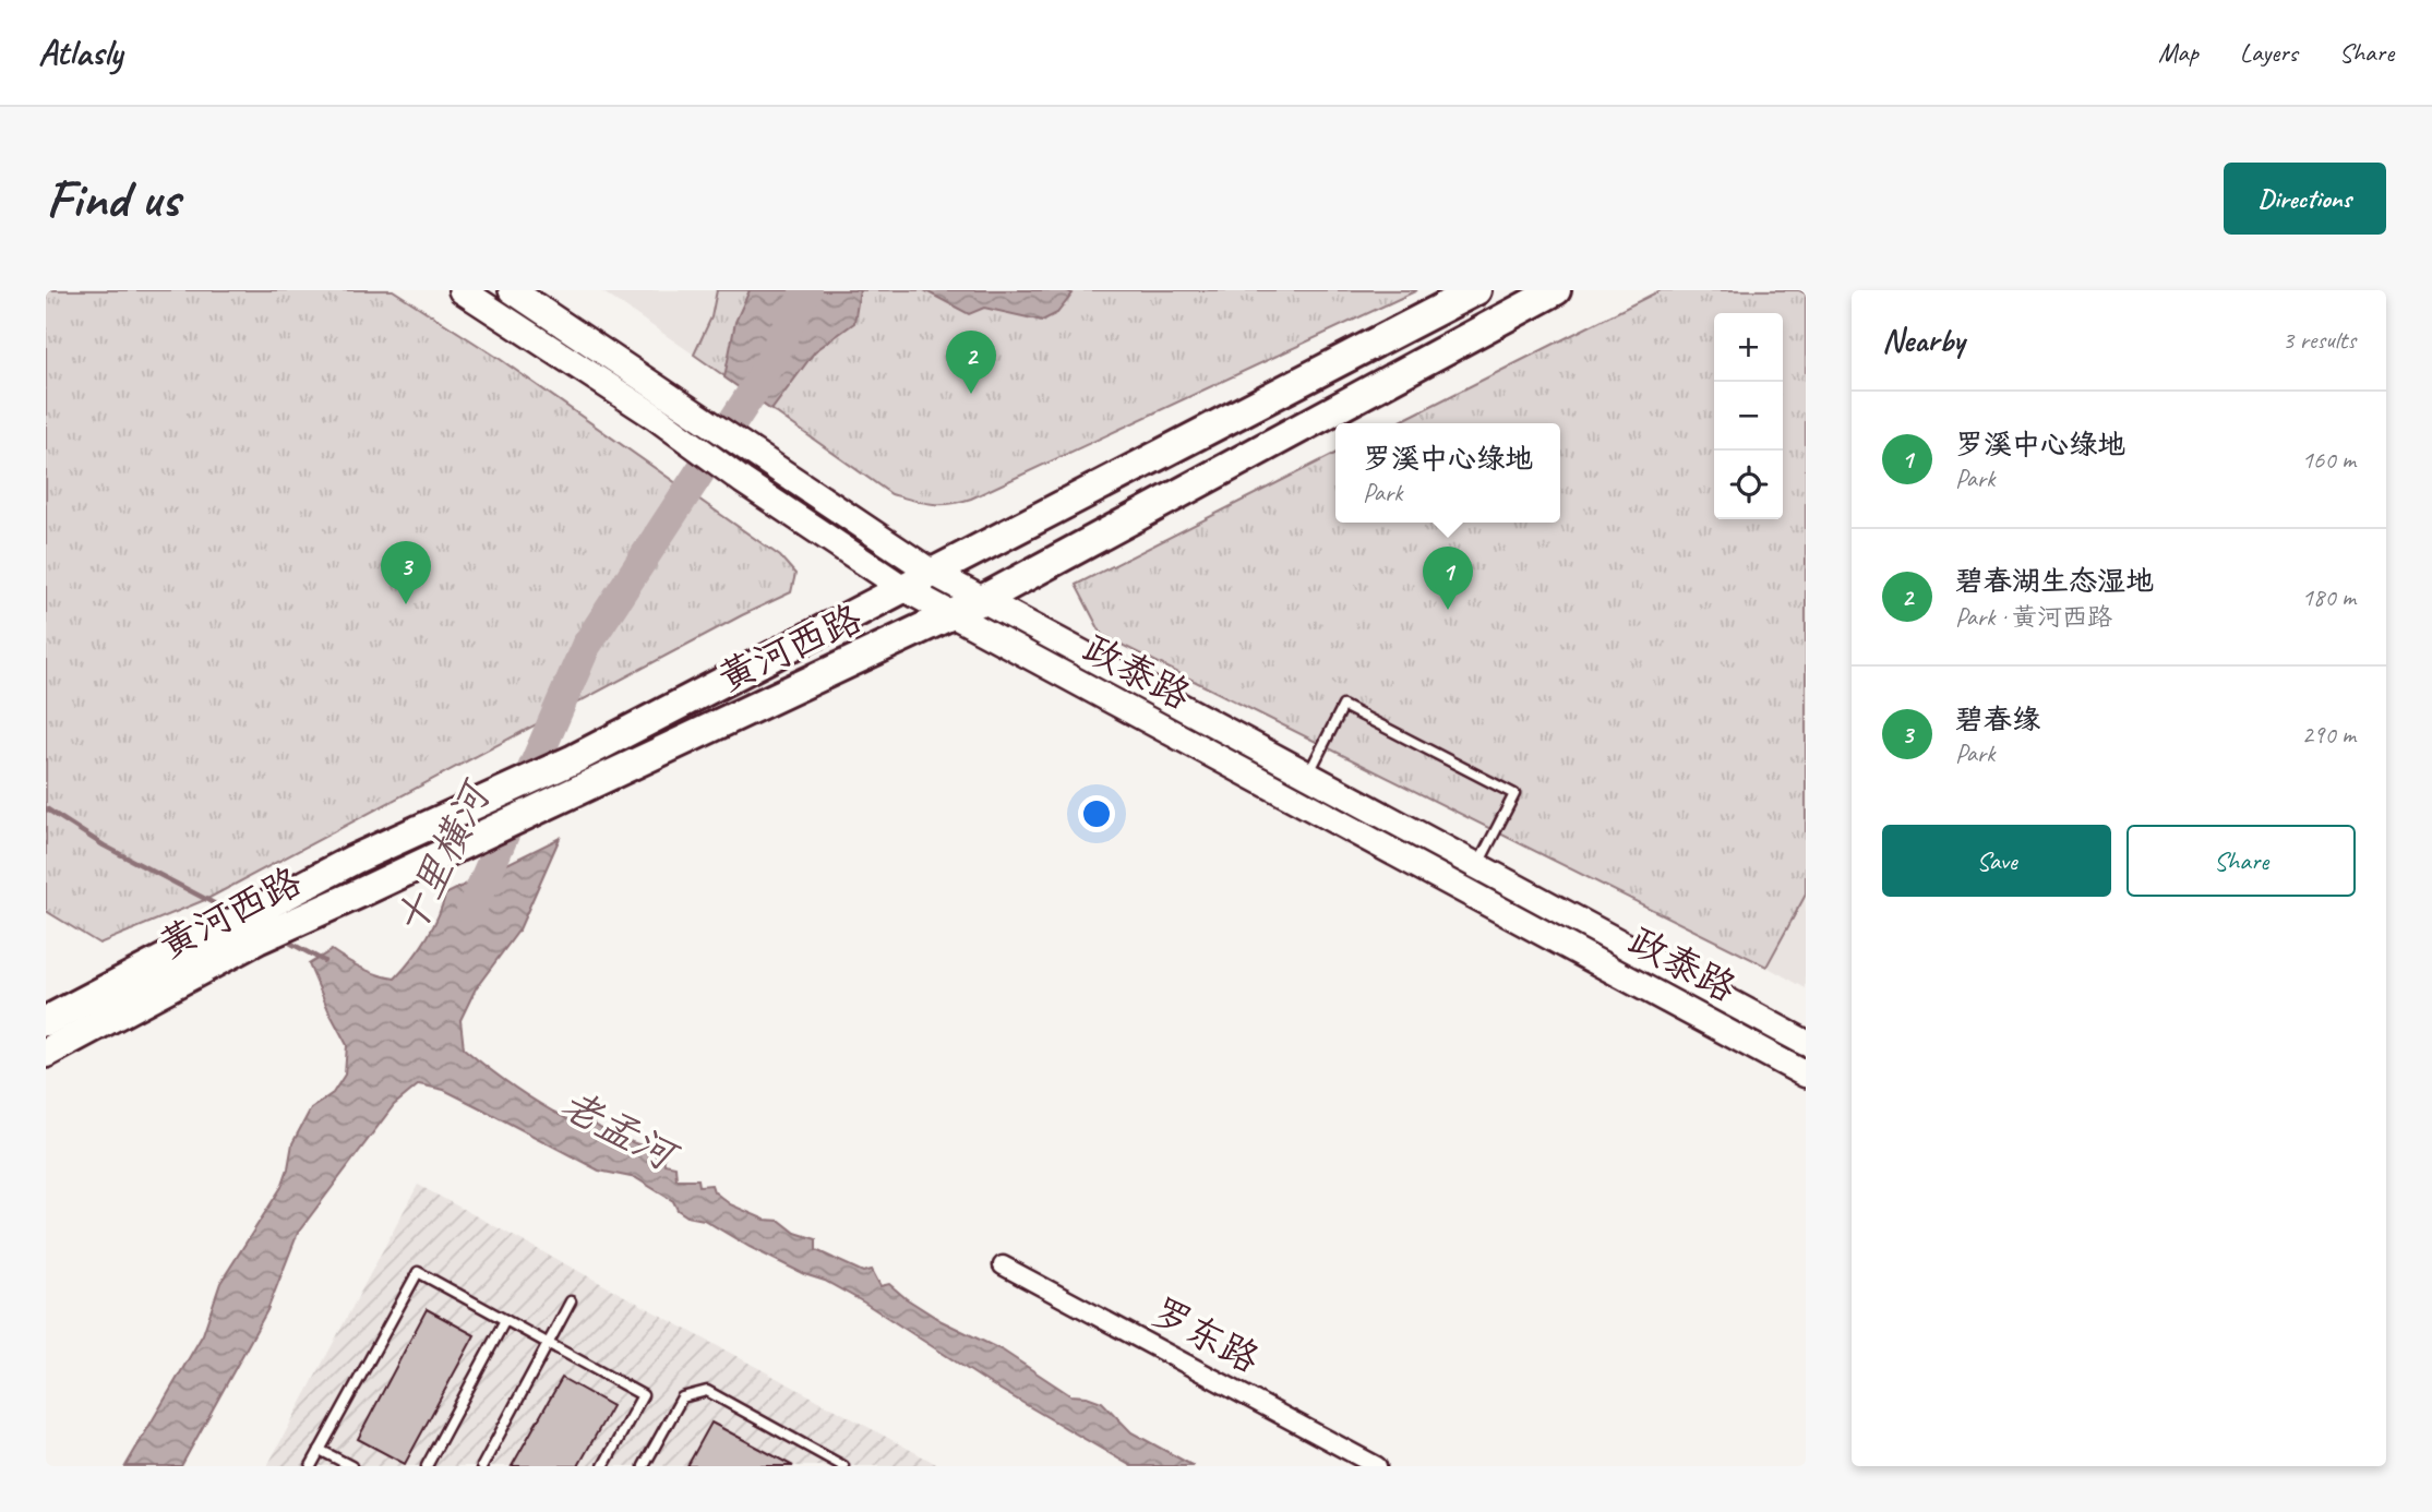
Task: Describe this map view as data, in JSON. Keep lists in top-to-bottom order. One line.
{"streets":{"main road":["黄河西路","政泰路"],"street":["罗东路"]},"crossings":[["黄河西路","政泰路"]],"water":["十里横河","老孟河"],"page":{"header":"Atlasly","nav":["Map","Layers","Share"],"buttons":["Directions",["Save","Share"]],"title":"Find us","heading":["Nearby","3 results"],"map_buttons":["+","−"],"pins":["2","3","1"],"list":[{"mark":"1","name":"罗溪中心绿地","note":"Park","value":"160 m"},{"mark":"2","name":"碧春湖生态湿地","note":"Park · 黄河西路","value":"180 m"},{"mark":"3","name":"碧春缘","note":"Park","value":"290 m"}],"popup":["罗溪中心绿地","Park"]}}
